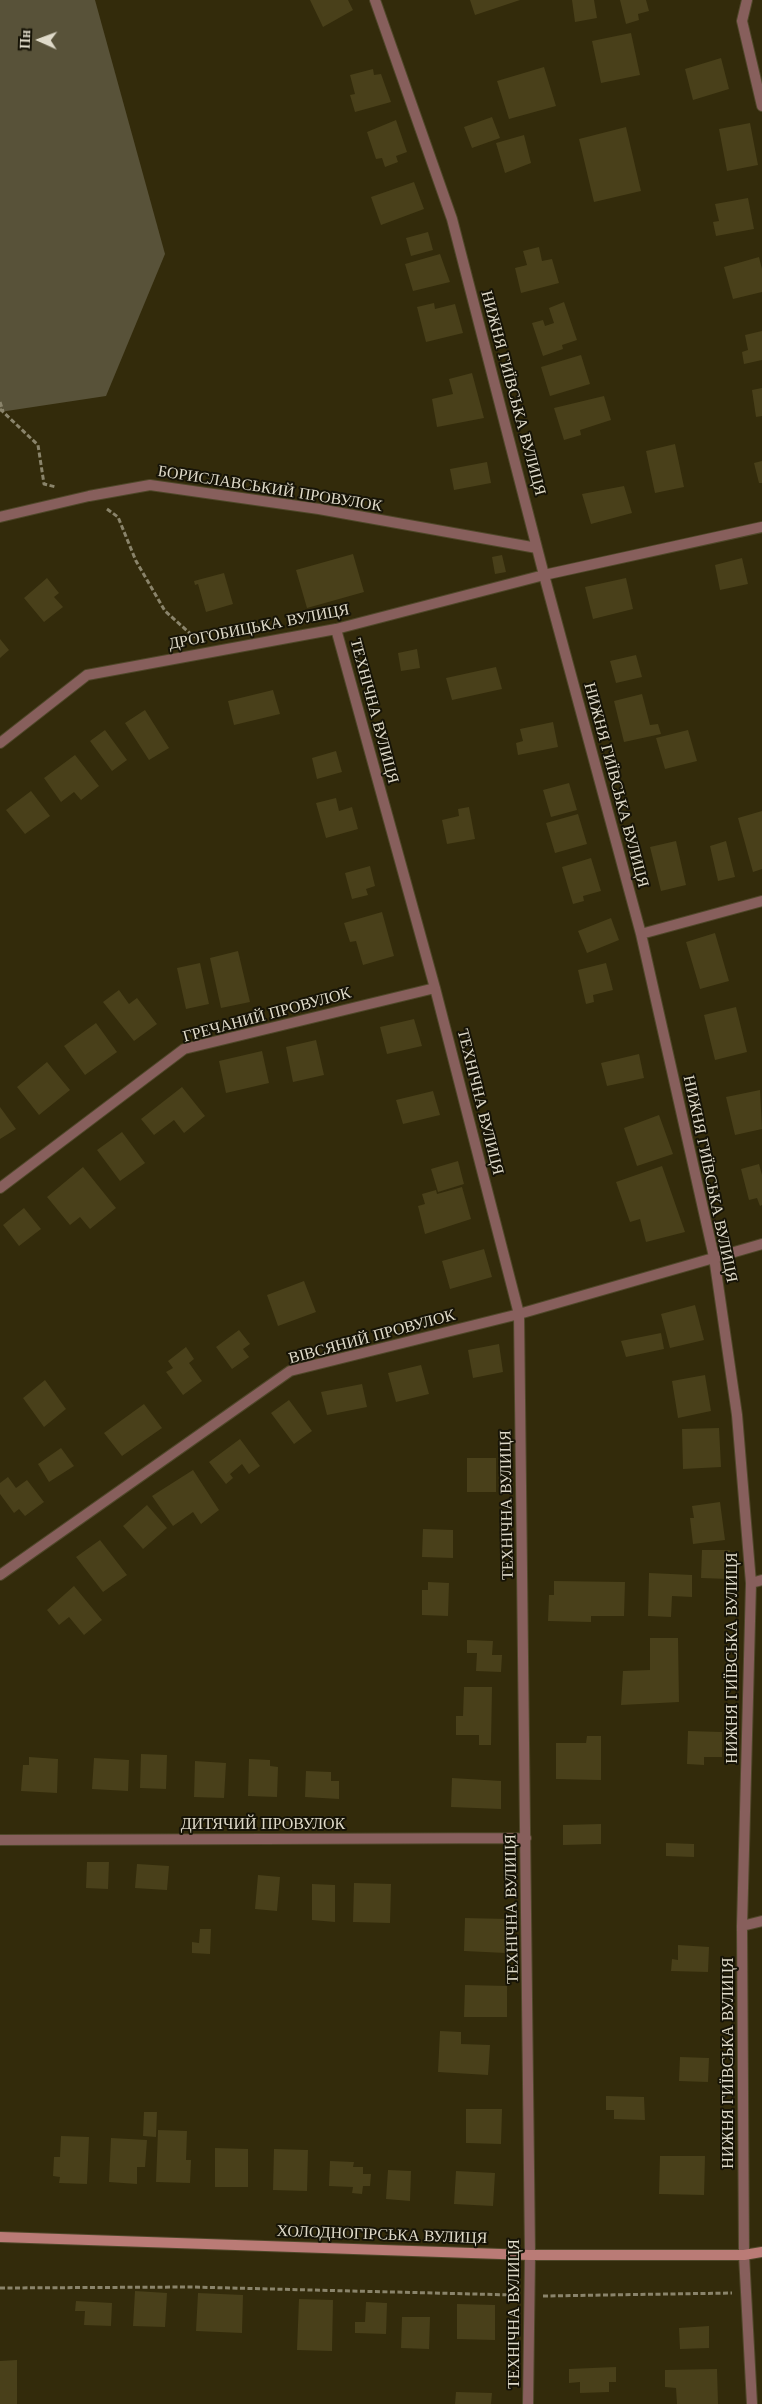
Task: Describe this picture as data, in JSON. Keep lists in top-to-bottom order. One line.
{"streets":{"main road":["ХОЛОДНОГІРСЬКА ВУЛИЦЯ"],"street":["НИЖНЯ ГИЇВСЬКА ВУЛИЦЯ","БОРИСЛАВСЬКИЙ ПРОВУЛОК","ДРОГОБИЦЬКА ВУЛИЦЯ","ТЕХНІЧНА ВУЛИЦЯ","ГРЕЧАНИЙ ПРОВУЛОК","ВІВСЯНИЙ ПРОВУЛОК","ДИТЯЧИЙ ПРОВУЛОК"]},"crossings":[["НИЖНЯ ГИЇВСЬКА ВУЛИЦЯ","БОРИСЛАВСЬКИЙ ПРОВУЛОК"],["НИЖНЯ ГИЇВСЬКА ВУЛИЦЯ","ДРОГОБИЦЬКА ВУЛИЦЯ"],["НИЖНЯ ГИЇВСЬКА ВУЛИЦЯ","ВІВСЯНИЙ ПРОВУЛОК"],["НИЖНЯ ГИЇВСЬКА ВУЛИЦЯ","ХОЛОДНОГІРСЬКА ВУЛИЦЯ"],["ДРОГОБИЦЬКА ВУЛИЦЯ","ТЕХНІЧНА ВУЛИЦЯ"],["ТЕХНІЧНА ВУЛИЦЯ","ГРЕЧАНИЙ ПРОВУЛОК"],["ТЕХНІЧНА ВУЛИЦЯ","ВІВСЯНИЙ ПРОВУЛОК"],["ТЕХНІЧНА ВУЛИЦЯ","ДИТЯЧИЙ ПРОВУЛОК"],["ТЕХНІЧНА ВУЛИЦЯ","ХОЛОДНОГІРСЬКА ВУЛИЦЯ"]],"north":"left"}
